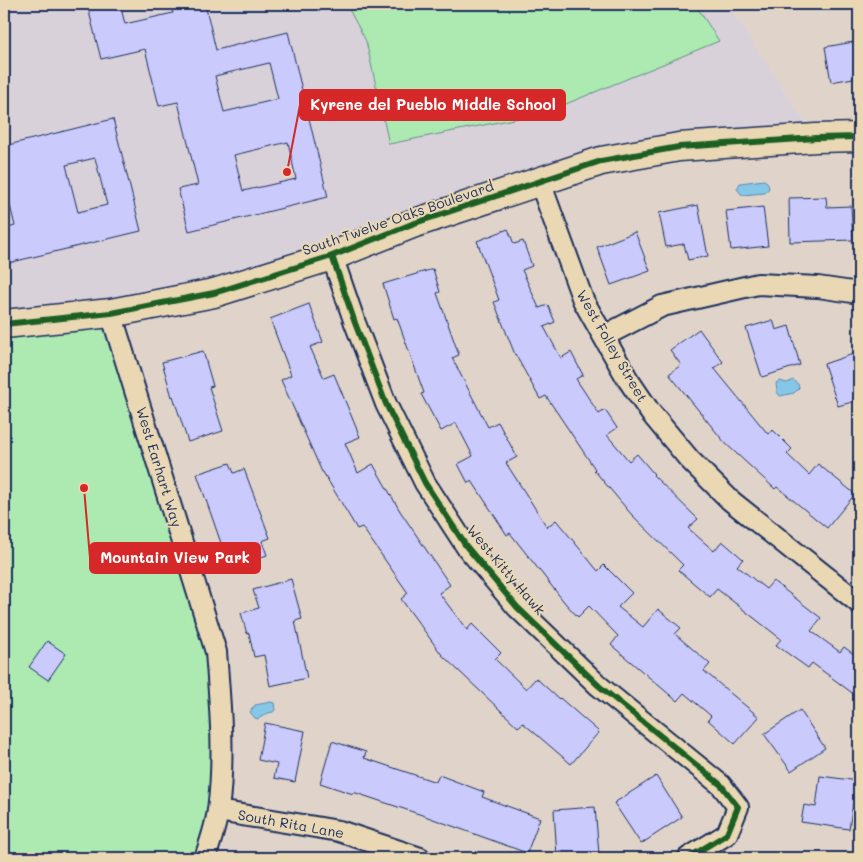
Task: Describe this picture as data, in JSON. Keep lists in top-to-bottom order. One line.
{"streets":{"street":["South Twelve Oaks Boulevard","West Folley Street","West Earhart Way","West Kitty Hawk","South Rita Lane"]},"crossings":[["South Twelve Oaks Boulevard","West Folley Street"],["South Twelve Oaks Boulevard","West Earhart Way"],["South Twelve Oaks Boulevard","West Kitty Hawk"],["West Earhart Way","South Rita Lane"]],"places":["Kyrene del Pueblo Middle School","Mountain View Park"]}
